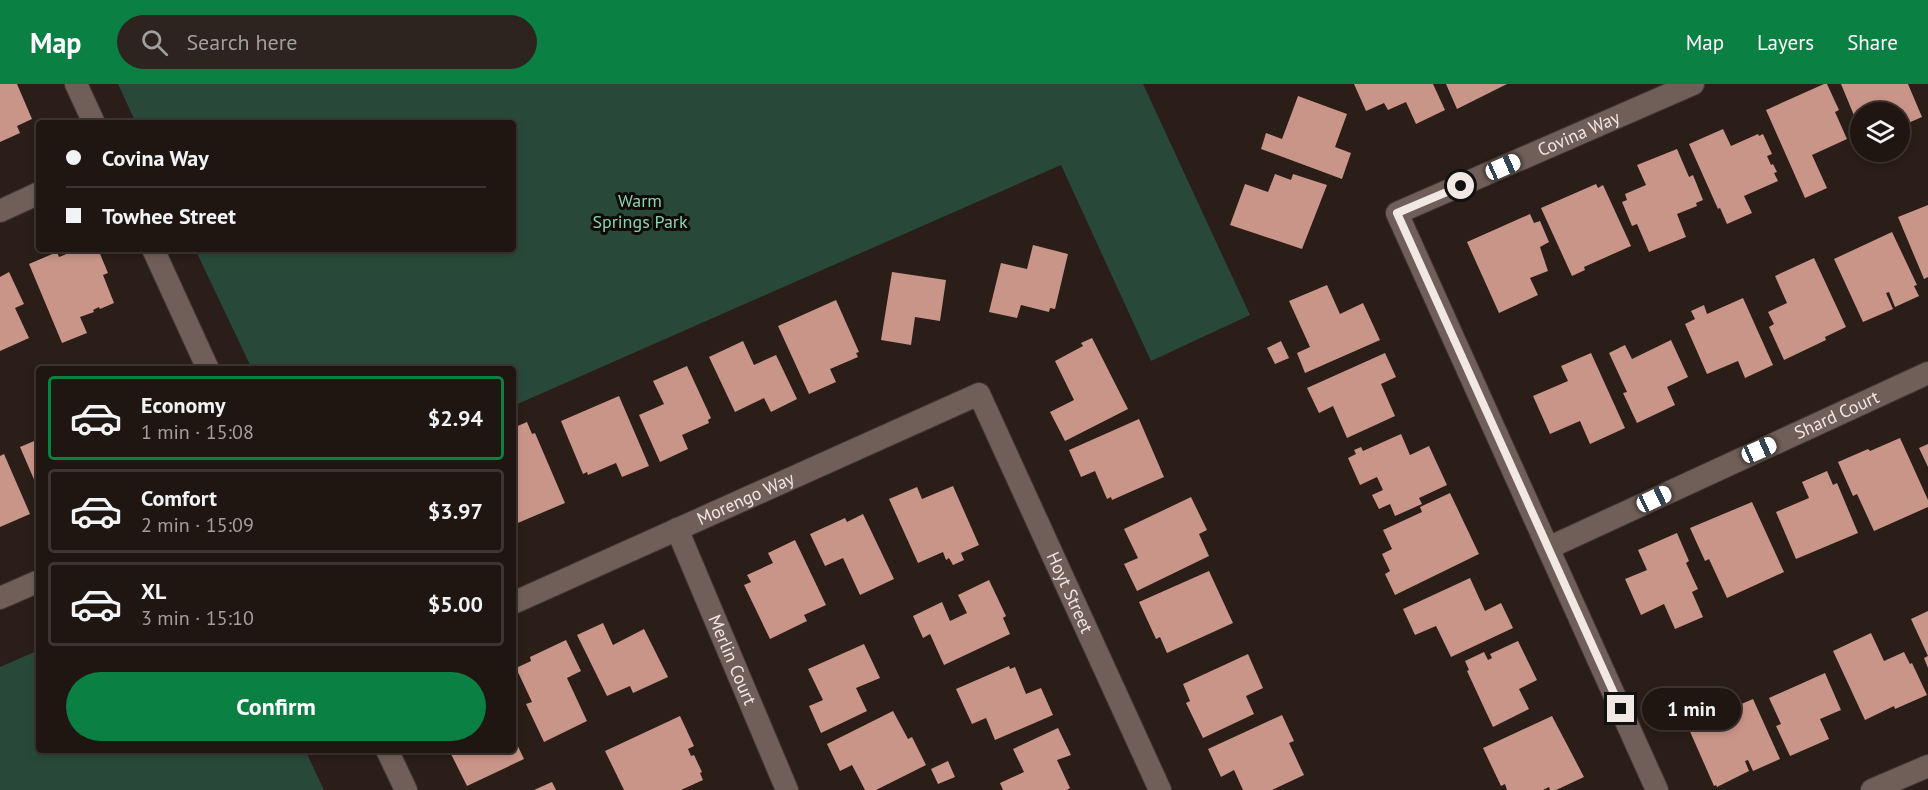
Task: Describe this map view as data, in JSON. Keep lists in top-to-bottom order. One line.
{"streets":{"street":["Covina Way","Shard Court","Morengo Way","Hoyt Street","Merlin Court"]},"crossings":[["Covina Way","Shard Court"],["Morengo Way","Hoyt Street"],["Morengo Way","Merlin Court"]],"parks":["Warm Springs Park"],"page":{"header":"Map","search":"Search here","nav":["Map","Layers","Share"],"banner":["Covina Way","Towhee Street"],"list":[{"name":"Economy","note":"1 min · 15:08","value":"$2.94"},{"name":"Comfort","note":"2 min · 15:09","value":"$3.97"},{"name":"XL","note":"3 min · 15:10","value":"$5.00"}],"buttons":"Confirm","bubble":"1 min"}}
